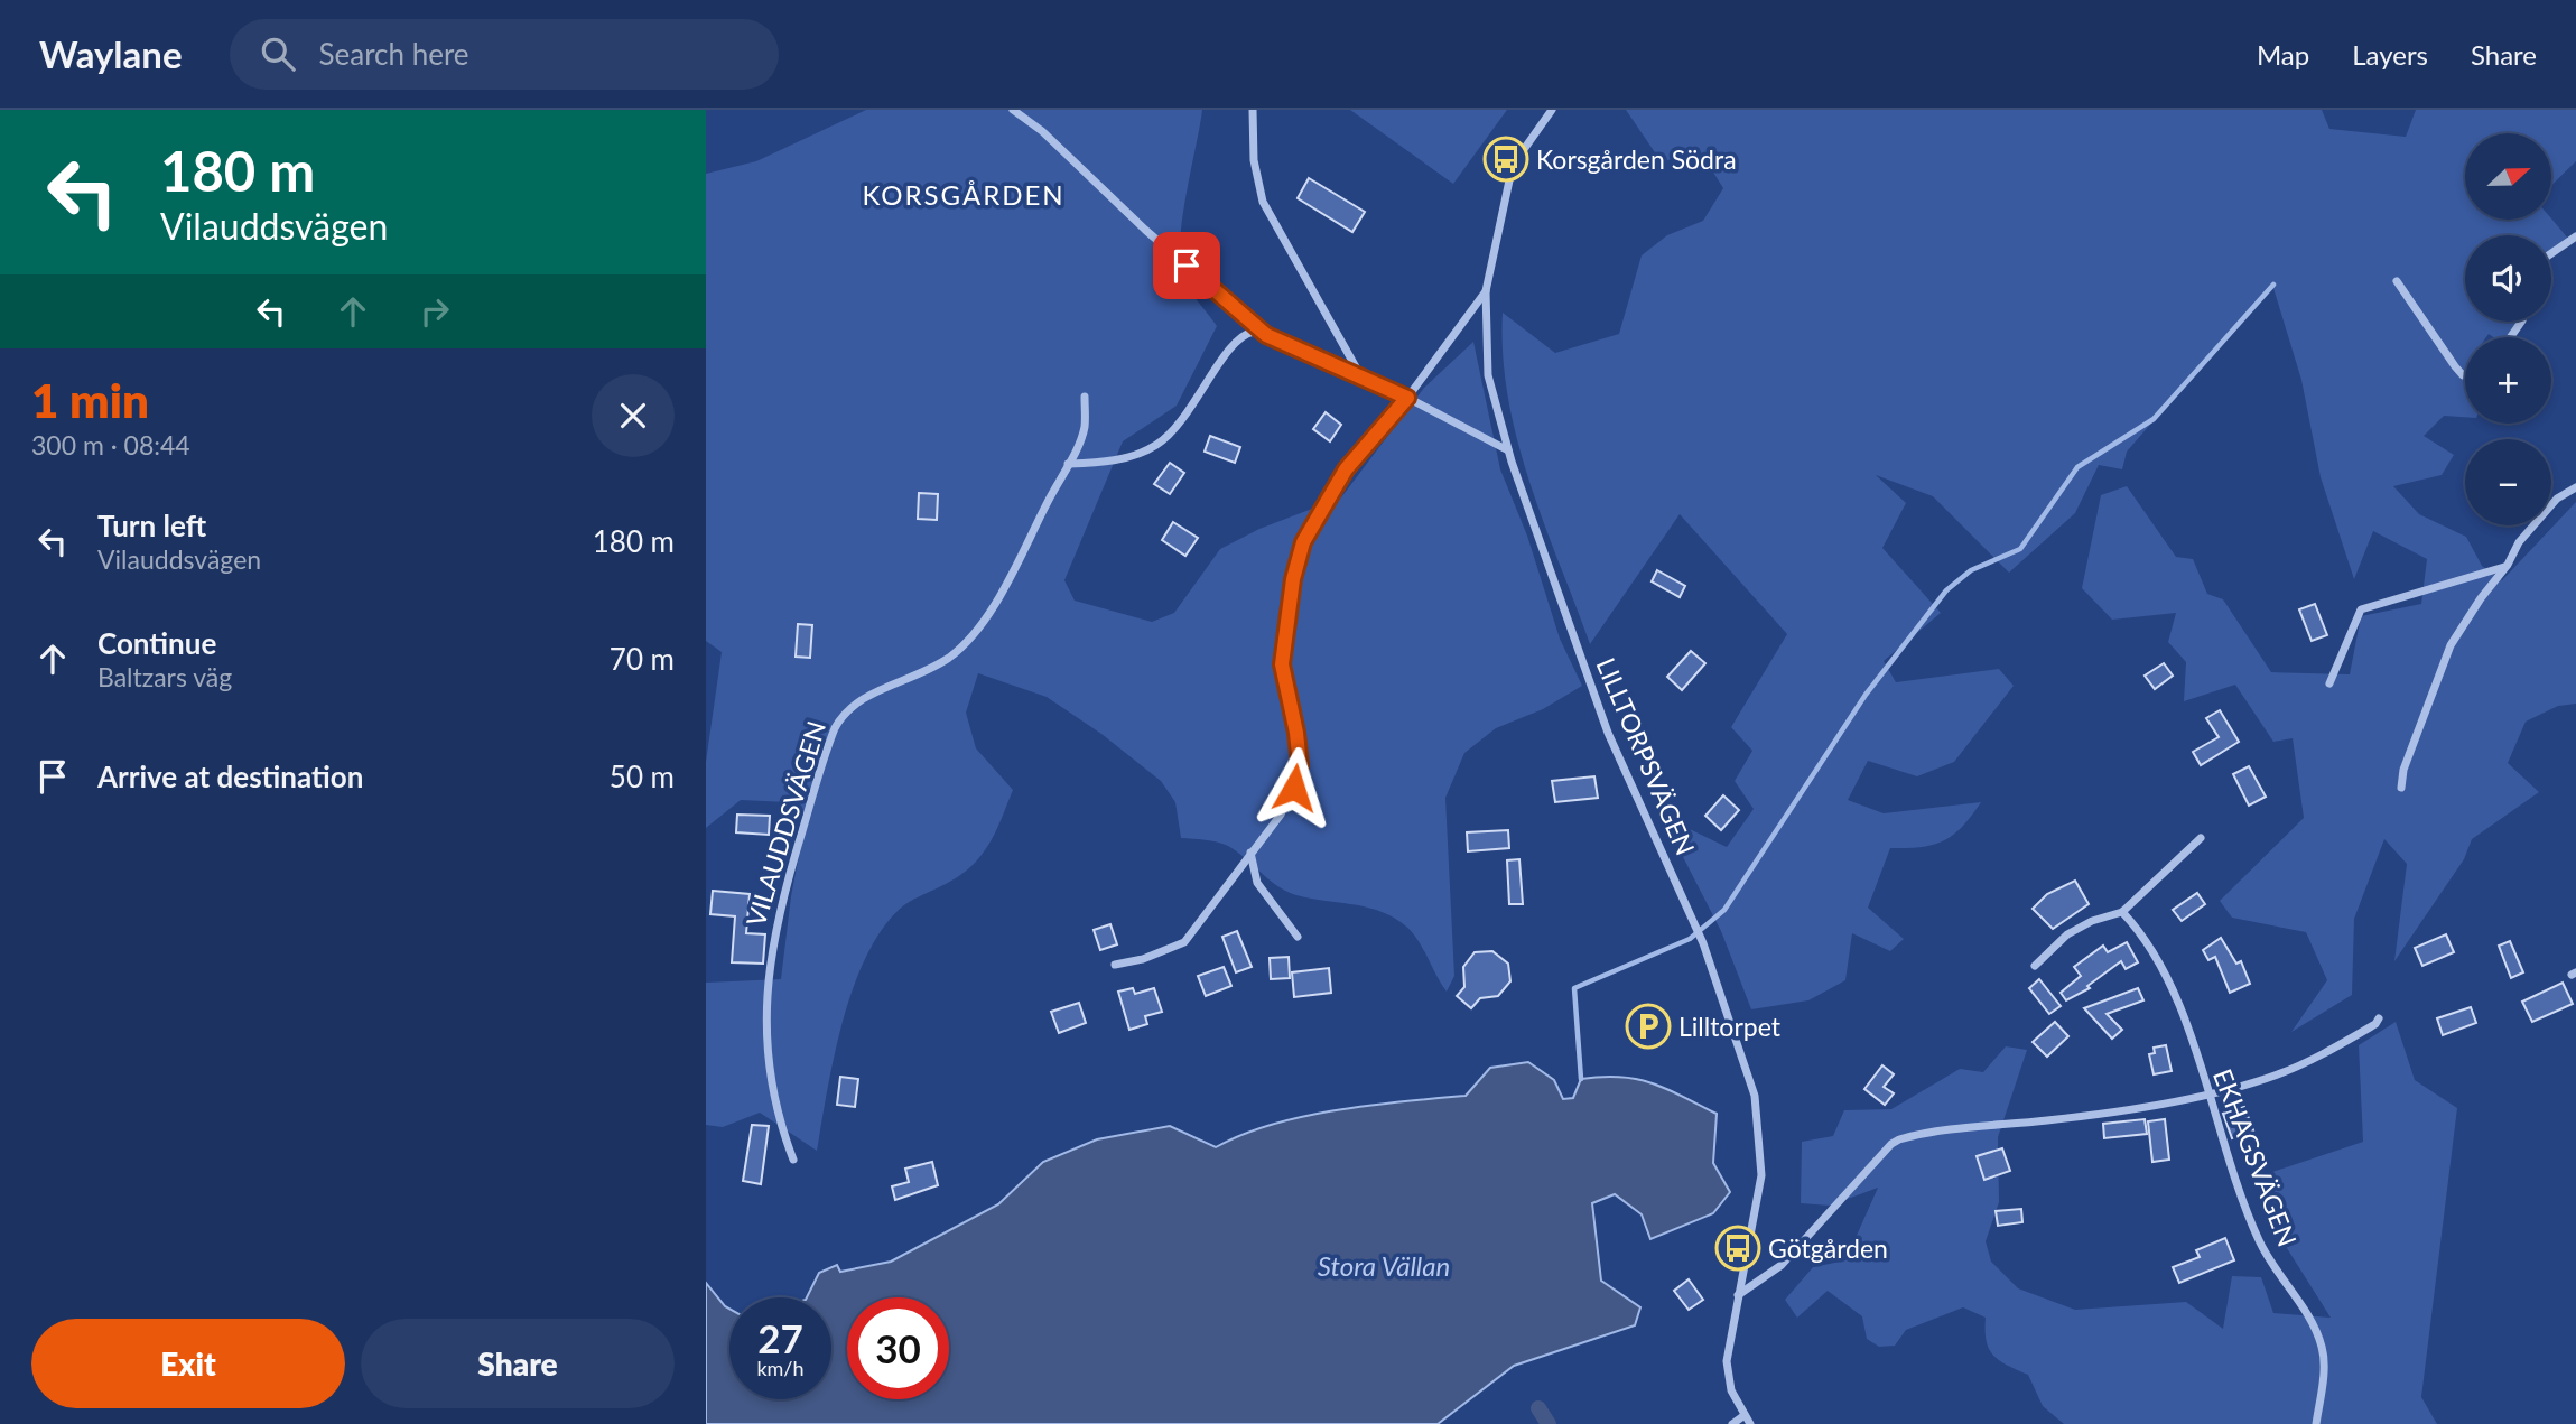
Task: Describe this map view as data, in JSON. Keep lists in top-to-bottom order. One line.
{"streets":{"street":["LILLTORPSVÄGEN","VILAUDDSVÄGEN","EKHAGSVÄGEN"]},"districts":["KORSGÅRDEN"],"water":["Stora Vällan"],"places":{"bus stop":["Korsgården Södra","Götgården"],"parking":["Lilltorpet"]},"north":"right","page":{"header":"Waylane","search":"Search here","nav":["Map","Layers","Share"],"turn":["180 m","Vilauddsvägen"],"map_buttons":["+","−"],"heading":["1 min","300 m · 08:44"],"list":[{"name":"Turn left","note":"Vilauddsvägen","value":"180 m"},{"name":"Continue","note":"Baltzars väg","value":"70 m"},{"name":"Arrive at destination","value":"50 m"}],"speed":"27 km/h","limit":"30","buttons":["Exit","Share"]}}
